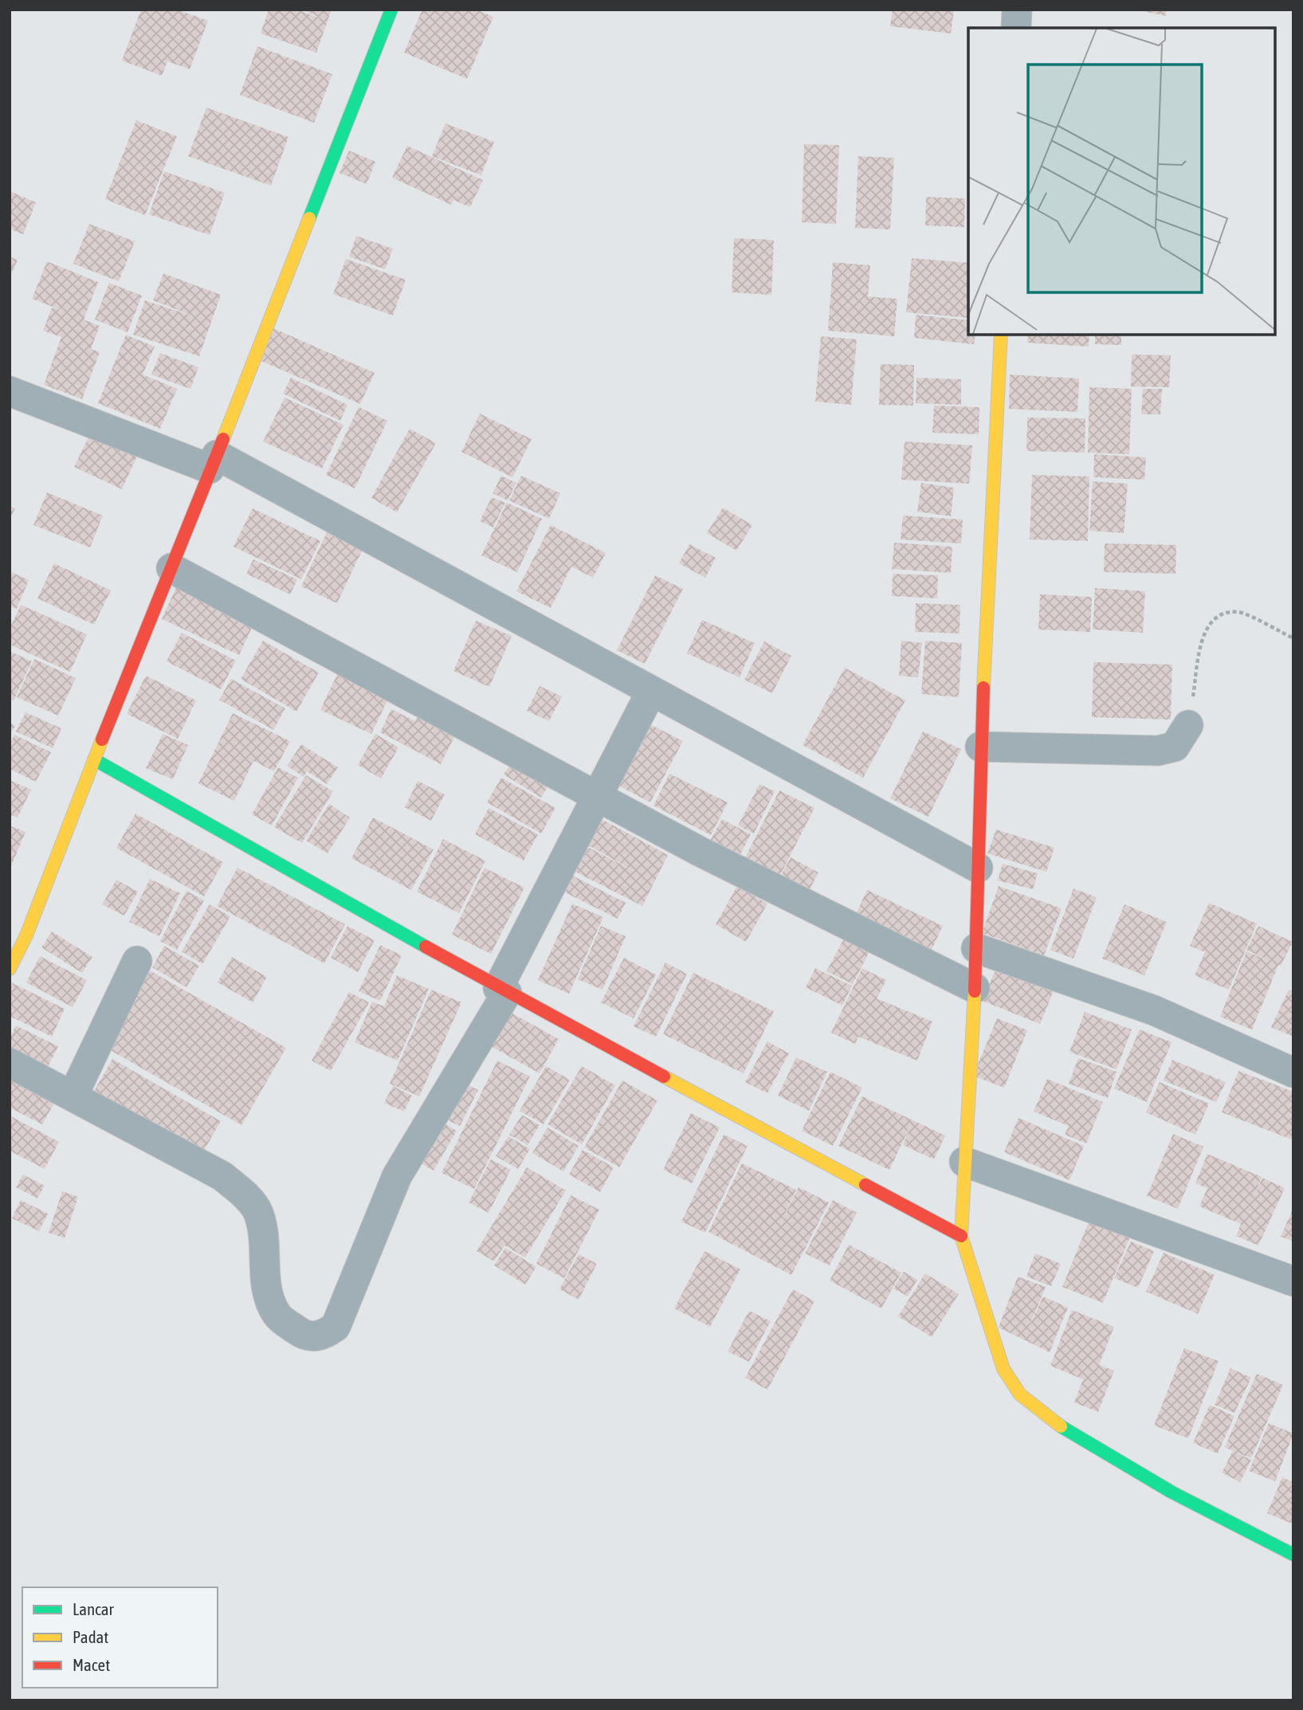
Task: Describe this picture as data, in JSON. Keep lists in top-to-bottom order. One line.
{"legend":["Lancar","Padat","Macet"]}
